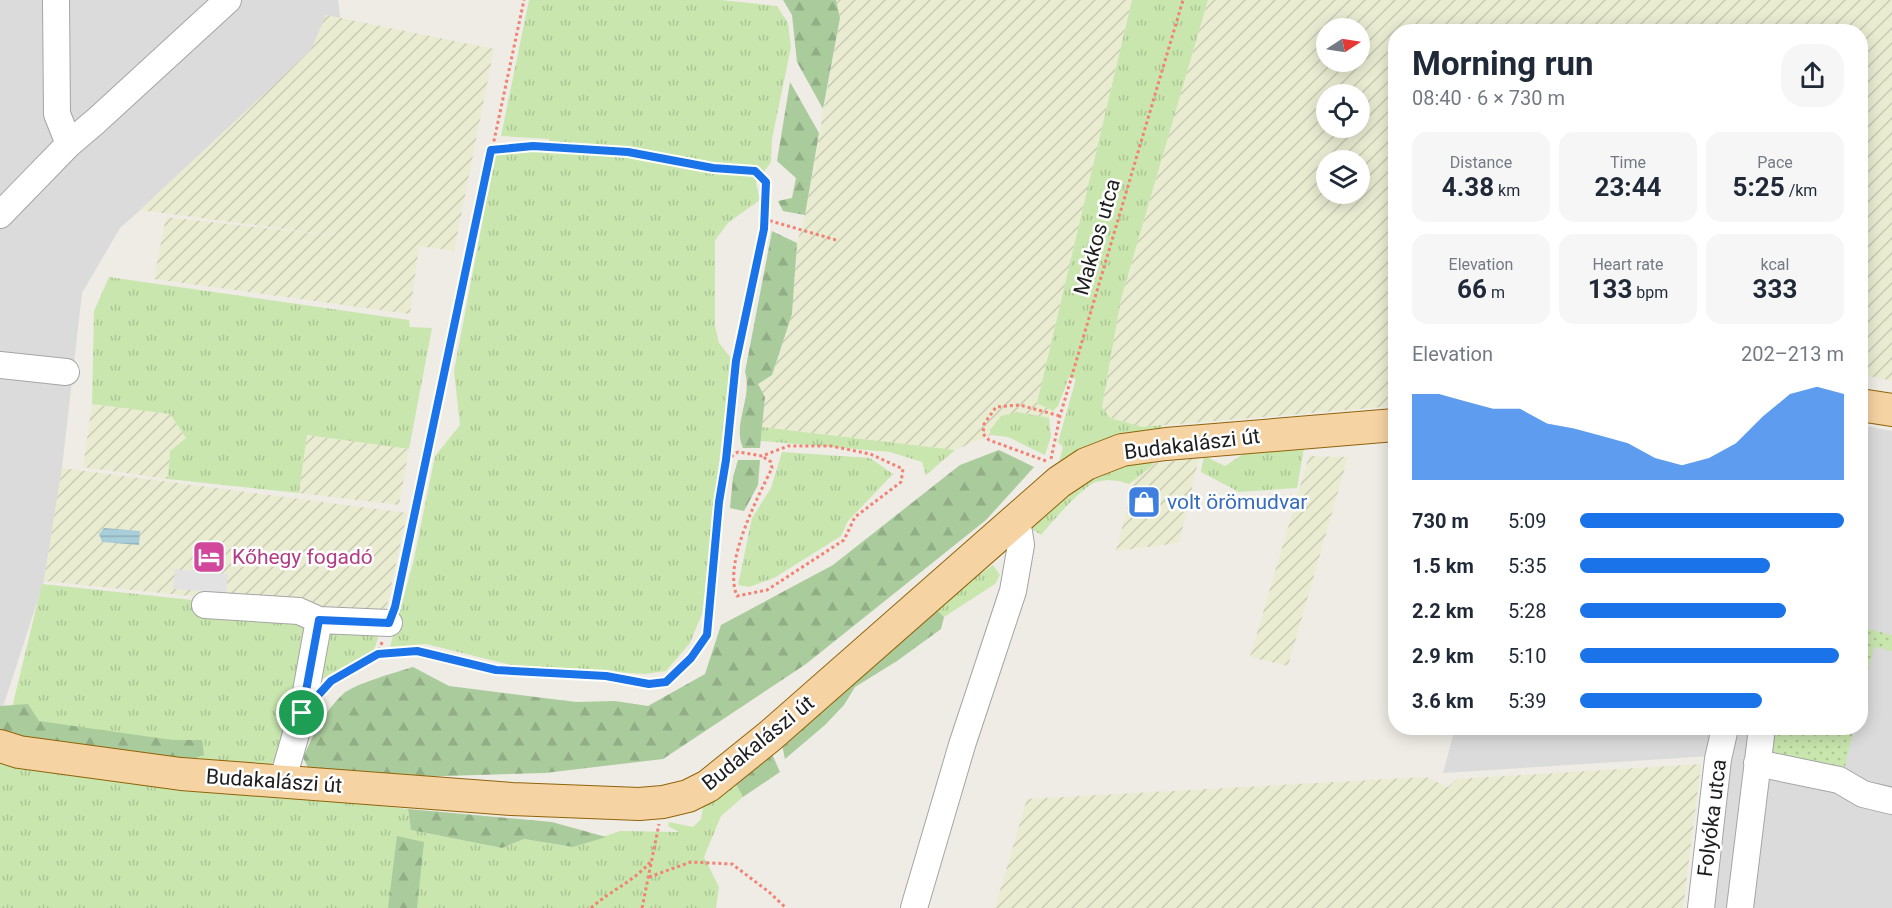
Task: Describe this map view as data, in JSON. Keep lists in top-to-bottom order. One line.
{"streets":{"main road":["Budakalászi út"],"street":["Folyóka utca"],"path":["Makkos utca"]},"places":{"shop":["volt örömudvar"],"hotel":["Kőhegy fogadó"]},"north":"right","page":{"heading":["Morning run","08:40 · 6 × 730 m"],"stats":[["Distance","4.38 km"],["Time","23:44"],["Pace","5:25 /km"],["Elevation","66 m"],["Heart rate","133 bpm"],["kcal","333"]],"chart":["Elevation","202–213 m"],"list":[{"name":"730 m","note":"5:09"},{"name":"1.5 km","note":"5:35"},{"name":"2.2 km","note":"5:28"},{"name":"2.9 km","note":"5:10"},{"name":"3.6 km","note":"5:39"}]}}
